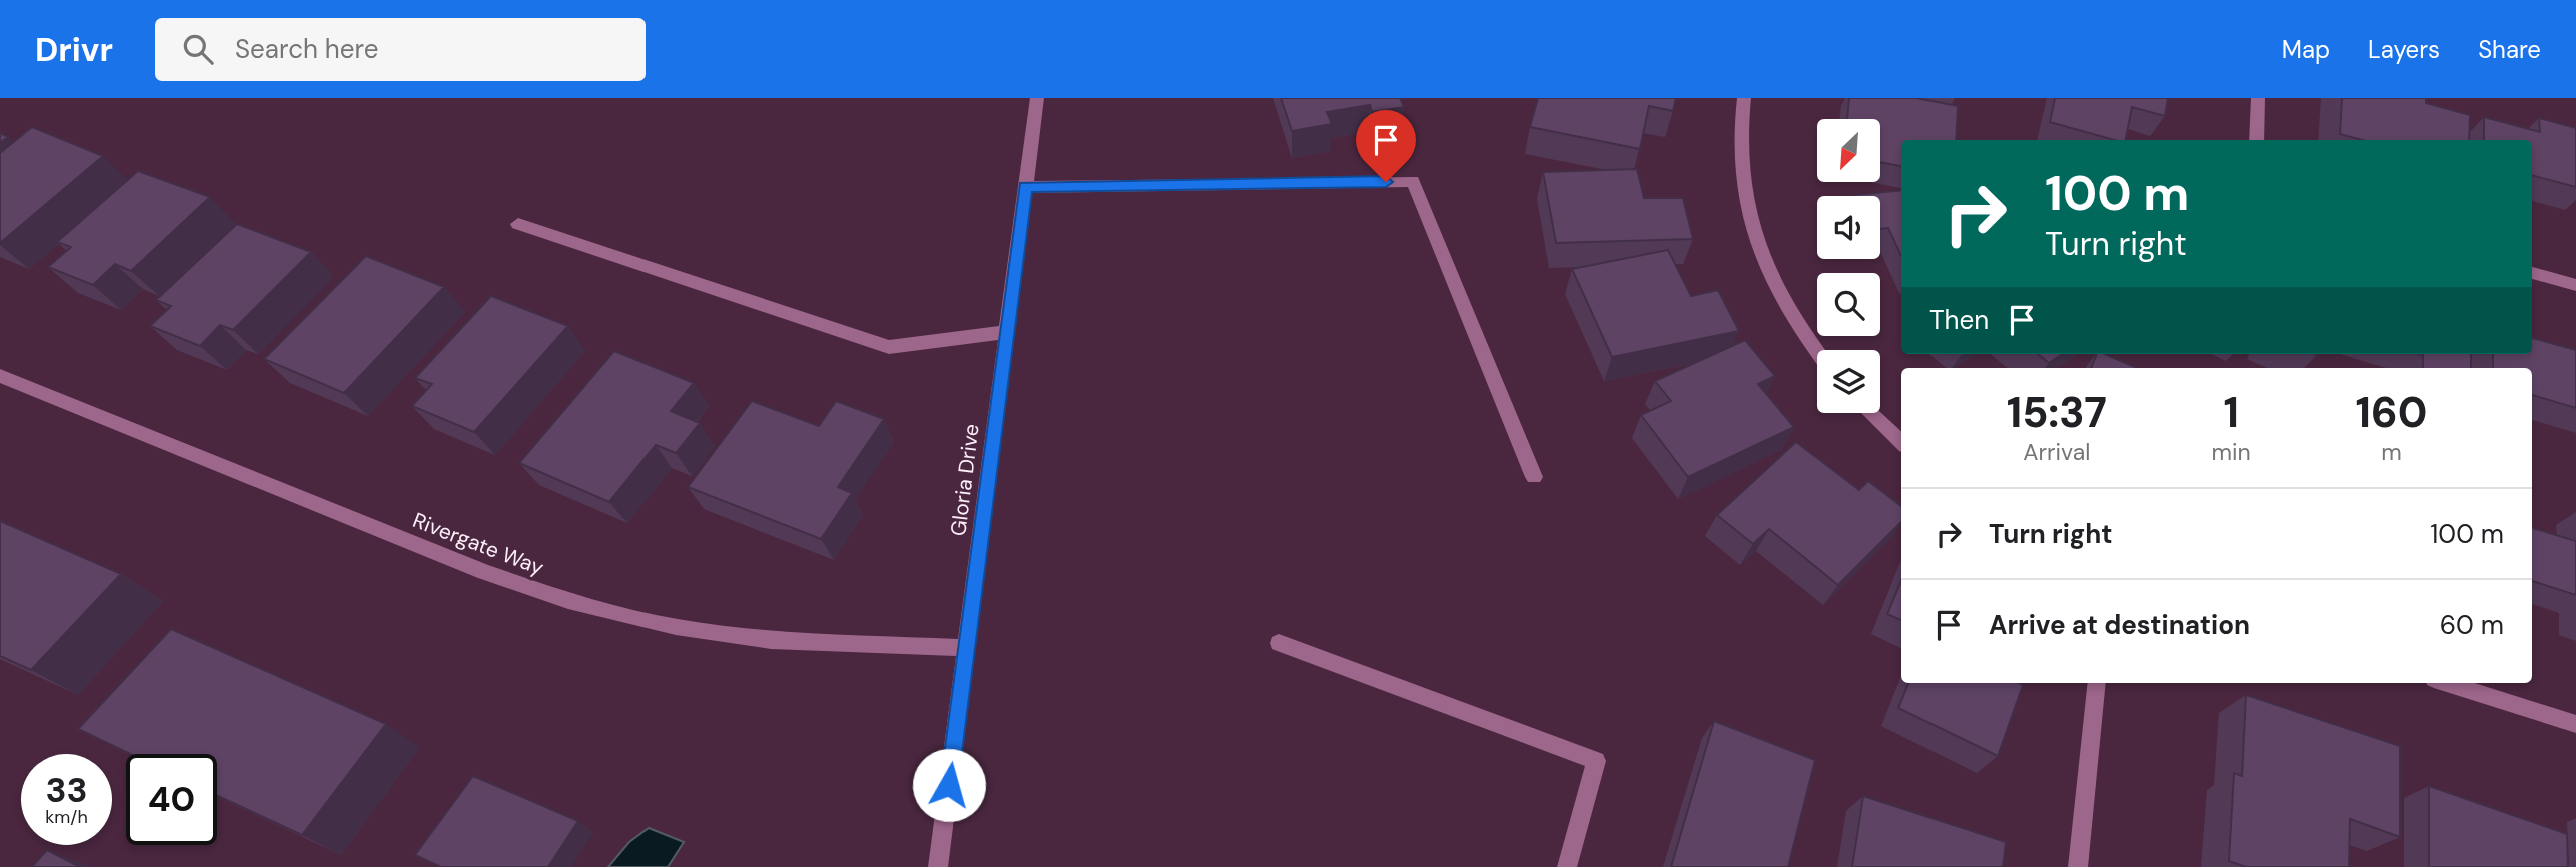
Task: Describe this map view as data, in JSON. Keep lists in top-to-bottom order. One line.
{"streets":{"street":["Gloria Drive","Rivergate Way"]},"crossings":[["Gloria Drive","Rivergate Way"]],"north":"bottom left","page":{"header":"Drivr","search":"Search here","nav":["Map","Layers","Share"],"turn":["100 m","Turn right"],"then":"Then","eta":["15:37","Arrival","1","min","160","m"],"list":[{"name":"Turn right","value":"100 m"},{"name":"Arrive at destination","value":"60 m"}],"speed":"33 km/h","limit":"40"}}
